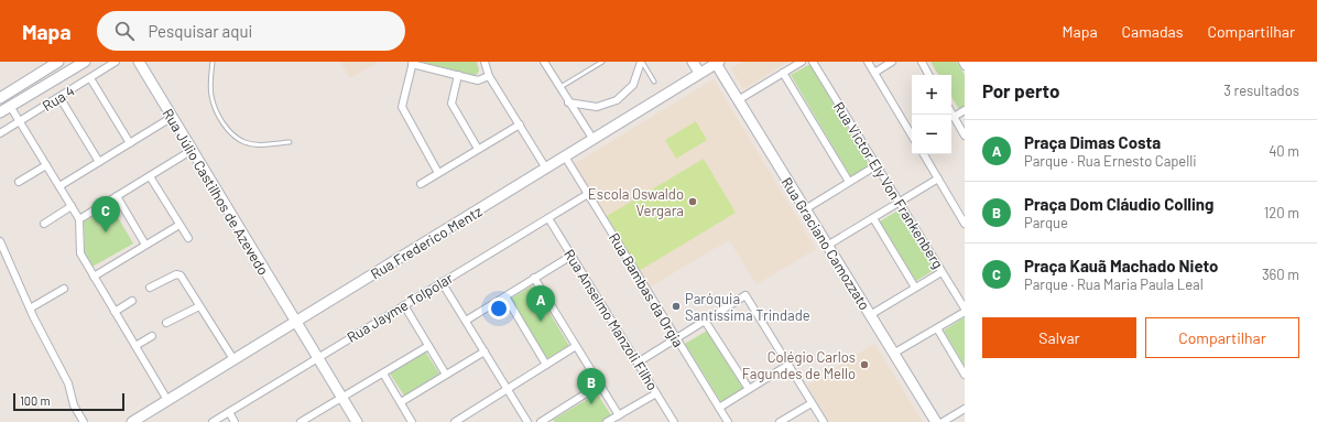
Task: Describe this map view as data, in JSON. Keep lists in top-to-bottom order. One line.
{"streets":{"street":["Rua 4","Rua Victor Ely Von Frankenberg","Rua Júlio Castilhos de Azevedo","Rua Frederico Mentz","Rua Graciano Camozzato","Rua Bambas da Orgia","Rua Jayme Tolpolar","Rua Anselmo Manzoli Filho"]},"crossings":[["Rua Júlio Castilhos de Azevedo","Rua Frederico Mentz"],["Rua Júlio Castilhos de Azevedo","Rua Jayme Tolpolar"],["Rua Frederico Mentz","Rua Graciano Camozzato"],["Rua Frederico Mentz","Rua Bambas da Orgia"],["Rua Bambas da Orgia","Rua Jayme Tolpolar"],["Rua Jayme Tolpolar","Rua Anselmo Manzoli Filho"]],"places":["Escola Oswaldo Vergara","Paróquia Santíssima Trindade","Colégio Carlos Fagundes de Mello"],"scale_bar":"100 m","page":{"header":"Mapa","search":"Pesquisar aqui","nav":["Mapa","Camadas","Compartilhar"],"heading":["Por perto","3 resultados"],"map_buttons":["+","−"],"list":[{"mark":"A","name":"Praça Dimas Costa","note":"Parque · Rua Ernesto Capelli","value":"40 m"},{"mark":"B","name":"Praça Dom Cláudio Colling","note":"Parque","value":"120 m"},{"mark":"C","name":"Praça Kauã Machado Nieto","note":"Parque · Rua Maria Paula Leal","value":"360 m"}],"pins":["C","A","B"],"buttons":["Salvar","Compartilhar"],"scale":"100 m"}}
